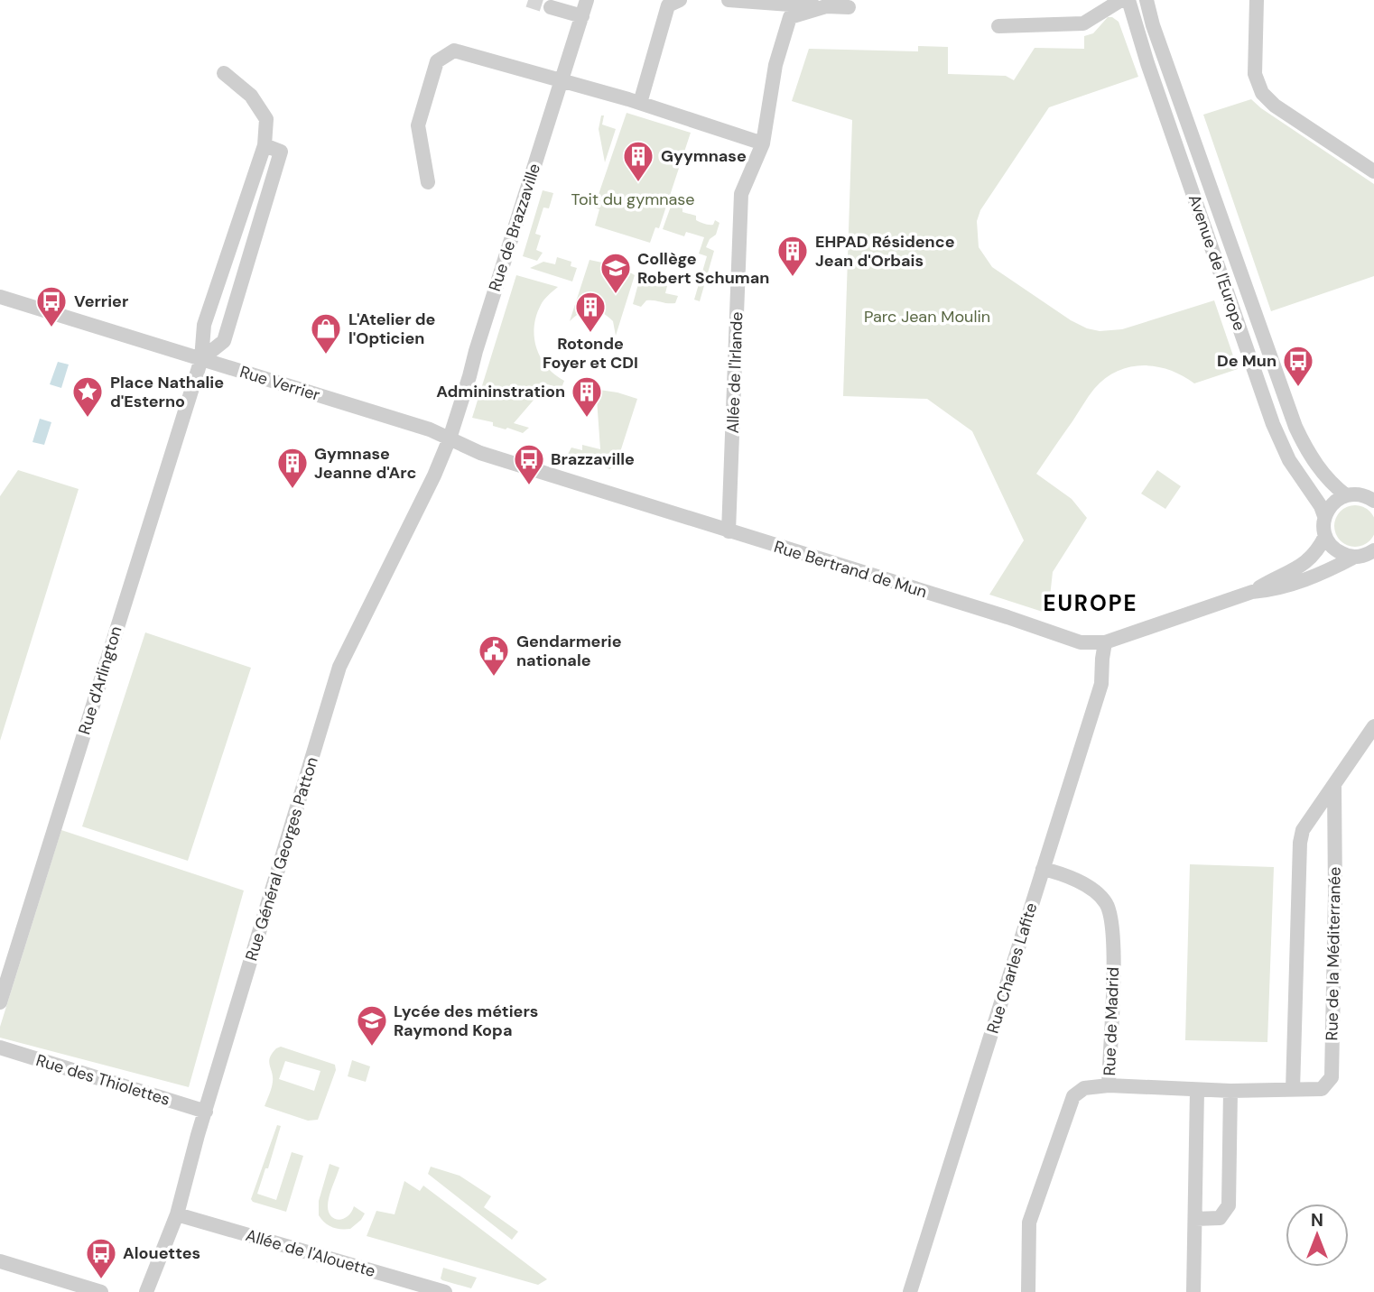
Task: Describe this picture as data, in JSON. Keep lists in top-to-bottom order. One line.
{"streets":{"street":["Rue de Brazzaville","Avenue de l'Europe","Allée de l'Irlande","Rue Verrier","Rue Bertrand de Mun","Rue d'Arlington","Rue Général Georges Patton","Rue de la Méditerranée","Rue Charles Lafite","Rue de Madrid","Rue des Thiolettes","Allée de l'Alouette"]},"crossings":[["Rue de Brazzaville","Rue Verrier"],["Rue de Brazzaville","Rue Bertrand de Mun"],["Rue de Brazzaville","Rue Général Georges Patton"],["Allée de l'Irlande","Rue Bertrand de Mun"],["Rue Verrier","Rue Bertrand de Mun"],["Rue Verrier","Rue d'Arlington"],["Rue Verrier","Rue Général Georges Patton"],["Rue Bertrand de Mun","Rue Général Georges Patton"],["Rue Bertrand de Mun","Rue Charles Lafite"],["Rue Général Georges Patton","Rue des Thiolettes"],["Rue Général Georges Patton","Allée de l'Alouette"],["Rue de la Méditerranée","Rue de Madrid"],["Rue Charles Lafite","Rue de Madrid"]],"districts":["EUROPE"],"parks":["Toit du gymnase","Parc Jean Moulin"],"places":{"building":["Gyymnase","EHPAD Résidence Jean d'Orbais","Rotonde Foyer et CDI","Admininstration","Gymnase Jeanne d'Arc"],"school or university":["Collège Robert Schuman","Lycée des métiers Raymond Kopa"],"bus stop":["Verrier","De Mun","Brazzaville","Alouettes"],"shop":["L'Atelier de l'Opticien"],"place":["Place Nathalie d'Esterno"],"public building":["Gendarmerie nationale"]},"north":"top"}
